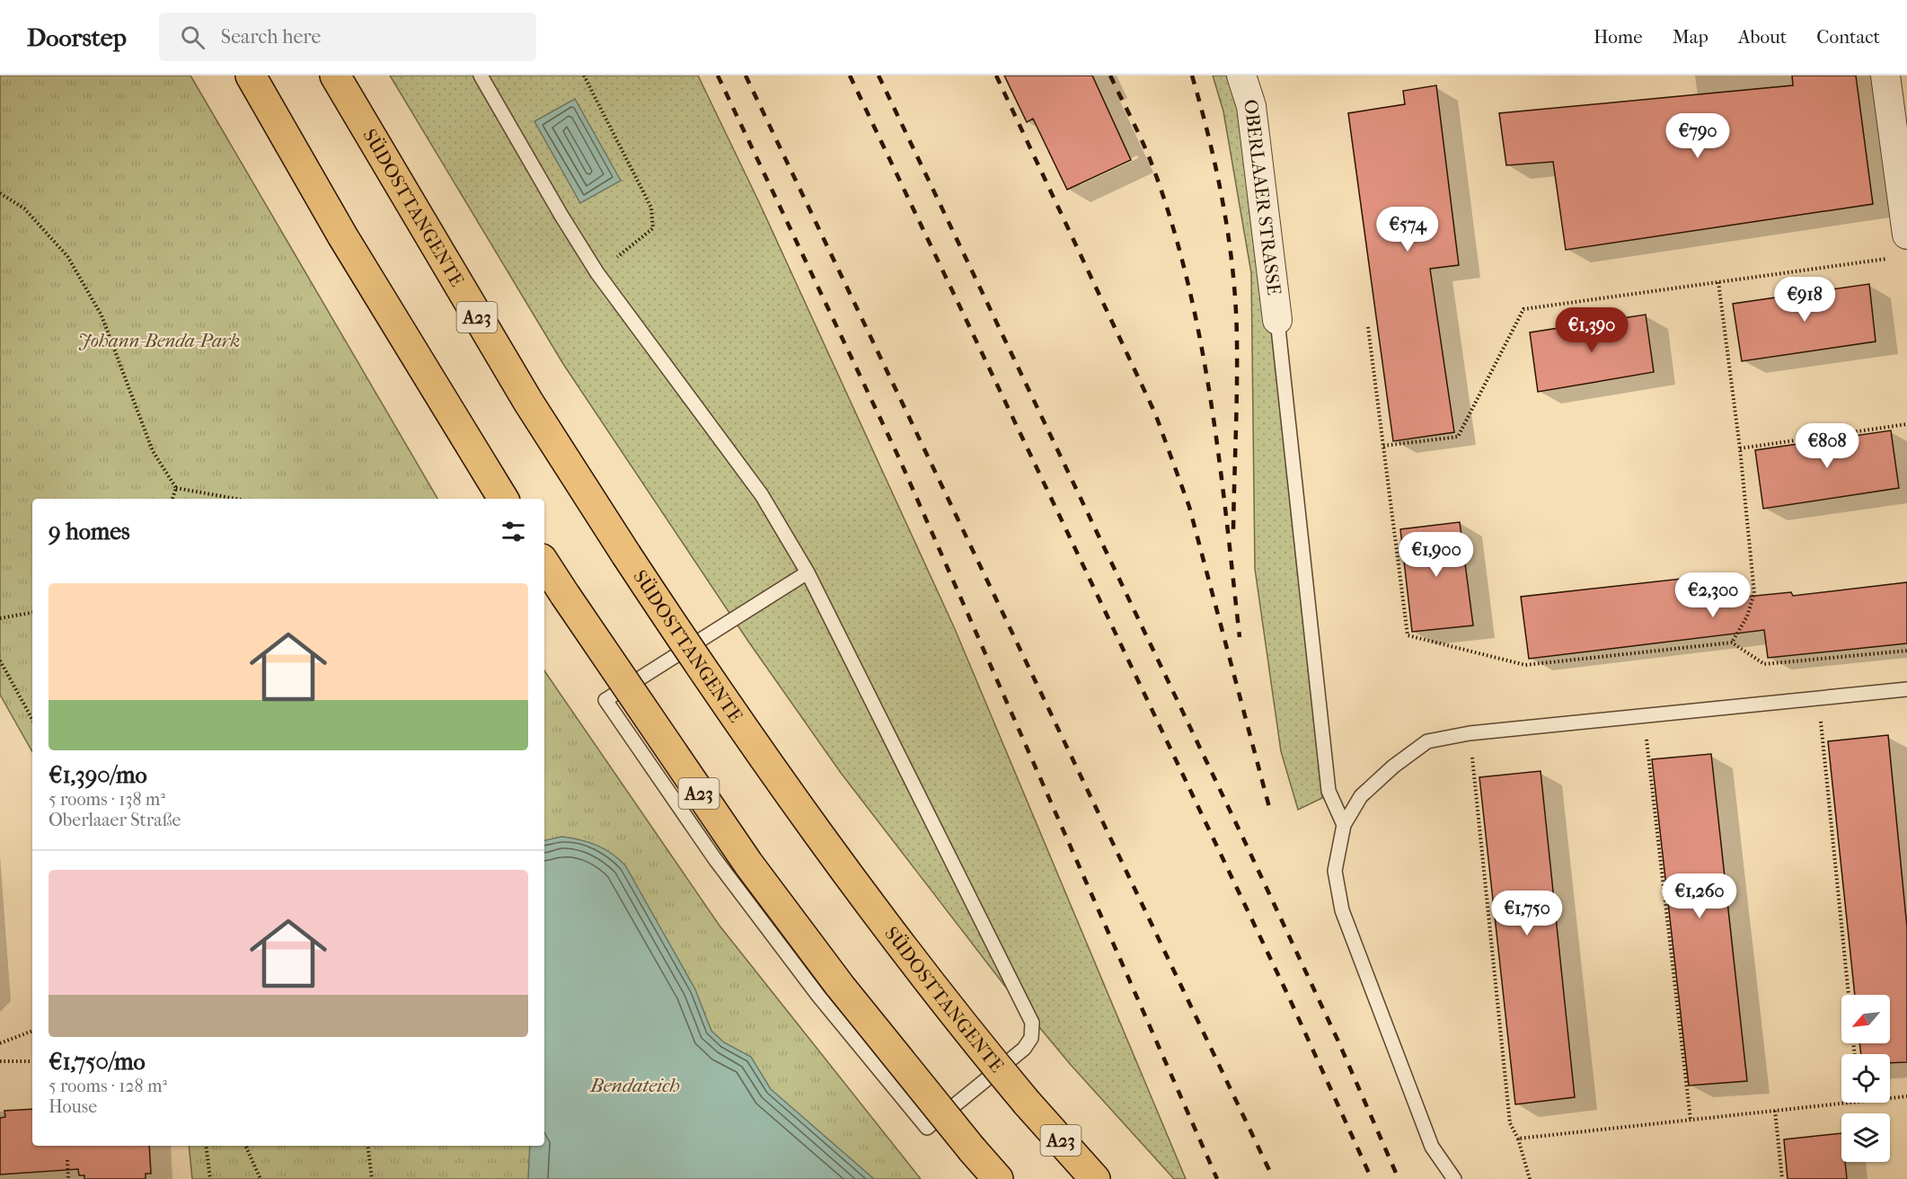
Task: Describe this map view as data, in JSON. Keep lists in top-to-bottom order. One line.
{"streets":{"highway":["SÜDOSTTANGENTE","A23"],"street":["OBERLAAER STRASSE"]},"water":["Bendateich"],"parks":["Johann-Benda-Park"],"north":"bottom left","page":{"header":"Doorstep","search":"Search here","nav":["Home","Map","About","Contact"],"price":["€790","€574","€918","€1,390","€808","€1,900","€2,300","€1,260","€1,750"],"heading":"9 homes","list":[{"name":"€1,390/mo","note":"5 rooms · 138 m² · Oberlaaer Straße"},{"name":"€1,750/mo","note":"5 rooms · 128 m² · House"}]}}
